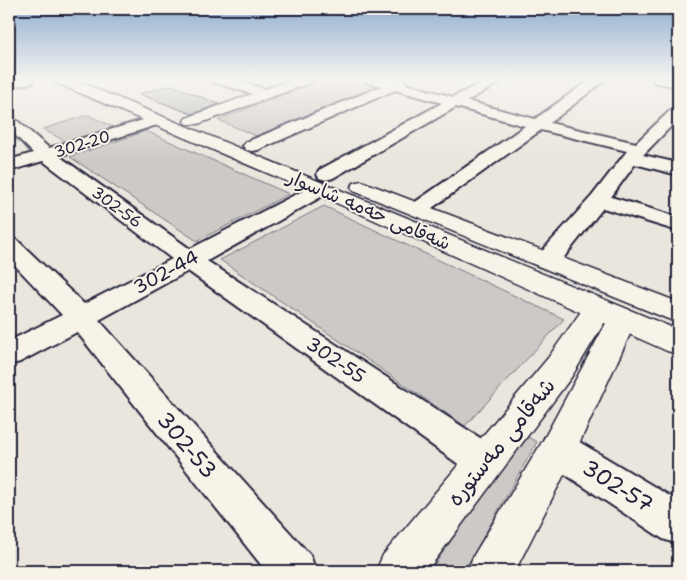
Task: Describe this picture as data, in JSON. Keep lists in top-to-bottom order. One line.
{"streets":{"main road":["شەقامی حەمە شاسوار","شەقامی مەستورە"],"street":["302-20","302-56","302-44","302-55","302-53","302-57"]},"crossings":[["302-20","302-56"],["302-20","شەقامی حەمە شاسوار"],["302-56","302-44"],["302-56","302-55"],["شەقامی حەمە شاسوار","302-44"],["شەقامی حەمە شاسوار","شەقامی مەستورە"],["302-44","302-55"],["302-44","302-53"],["302-55","شەقامی مەستورە"],["شەقامی مەستورە","302-57"]]}
